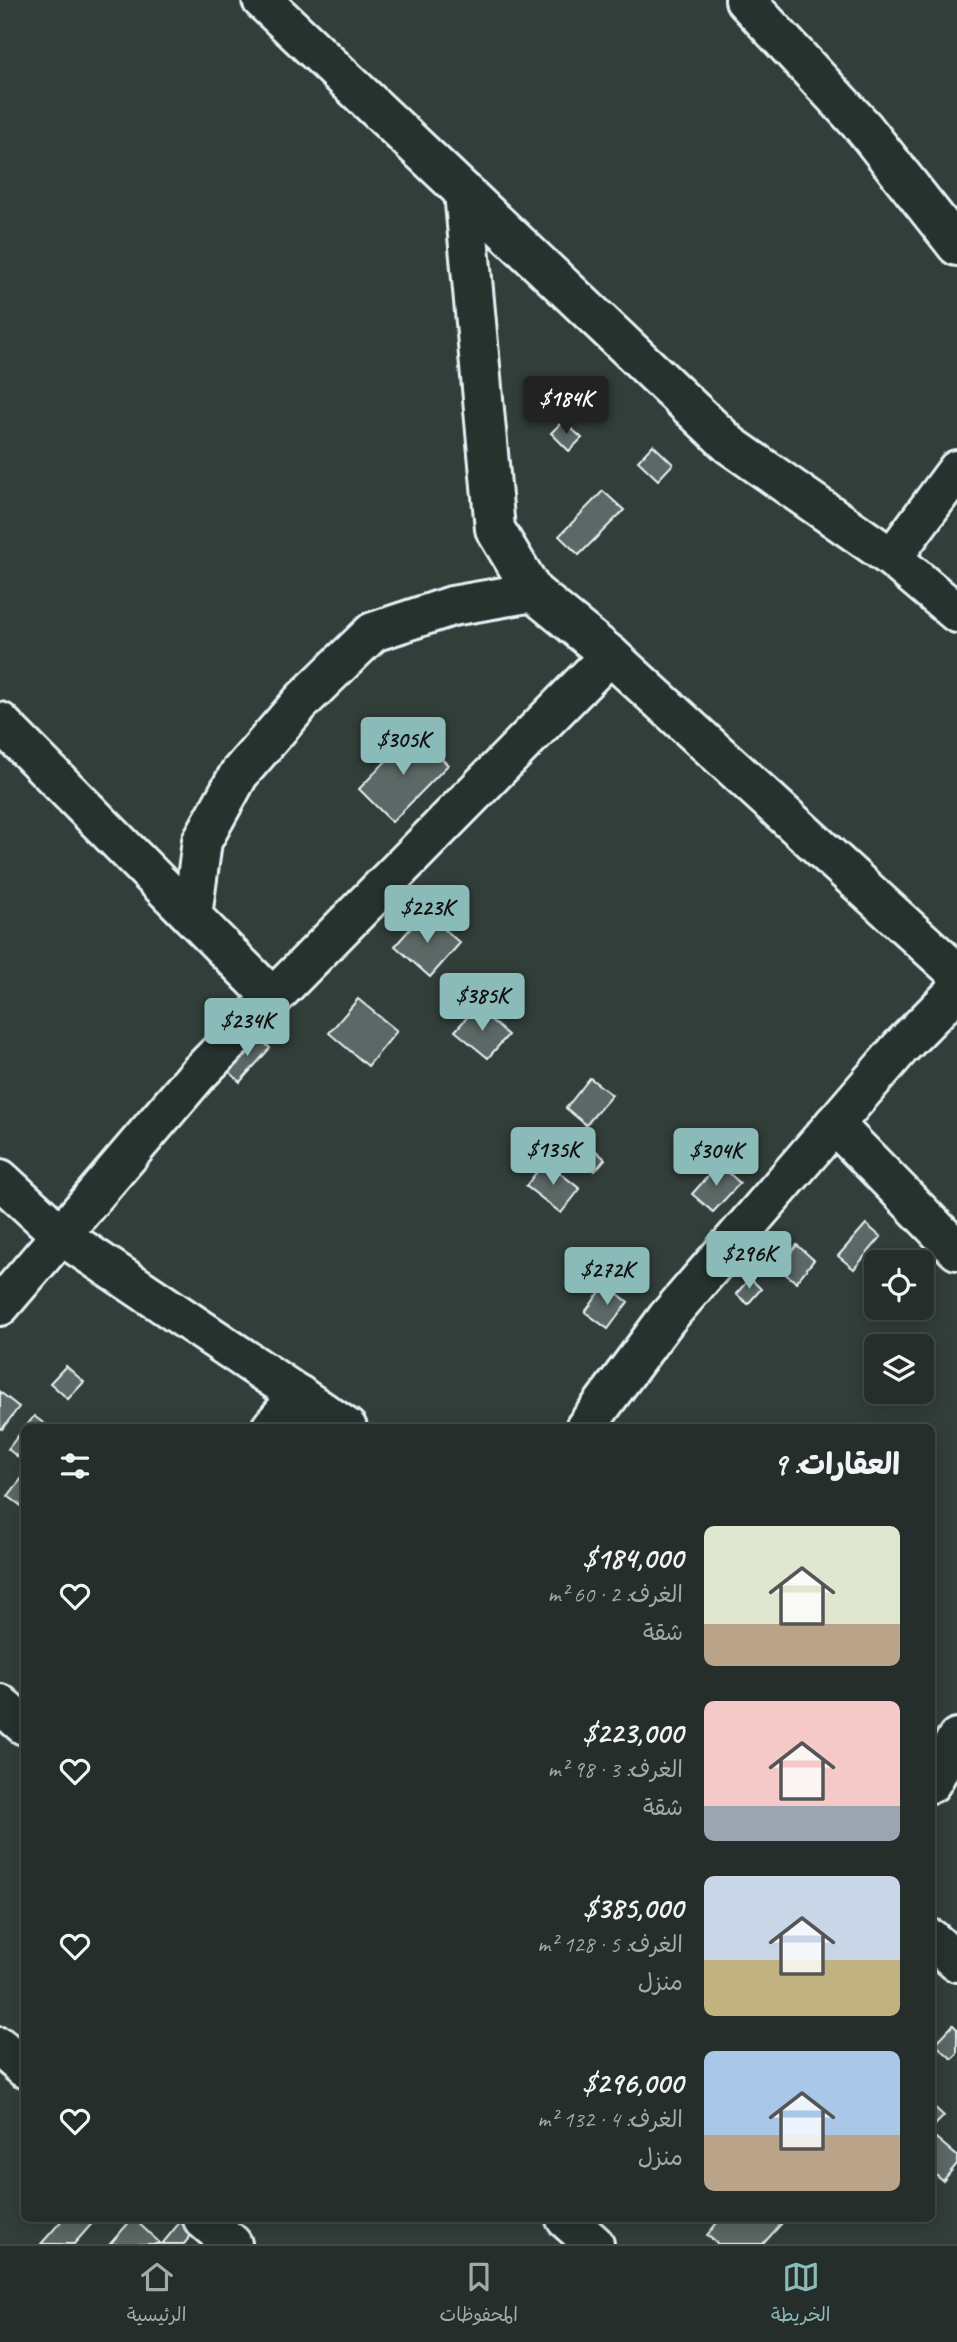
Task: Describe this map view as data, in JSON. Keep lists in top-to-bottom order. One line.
{"page":{"price":["$184K","$305K","$223K","$385K","$234K","$135K","$304K","$296K","$272K"],"heading":"العقارات: 9","list":[{"name":"$184,000","note":"الغرف: 2 · 60 m² · شقة"},{"name":"$223,000","note":"الغرف: 3 · 98 m² · شقة"},{"name":"$385,000","note":"الغرف: 5 · 128 m² · منزل"},{"name":"$296,000","note":"الغرف: 4 · 132 m² · منزل"}],"tabs":["الخريطة","المحفوظات","الرئيسية"]}}
